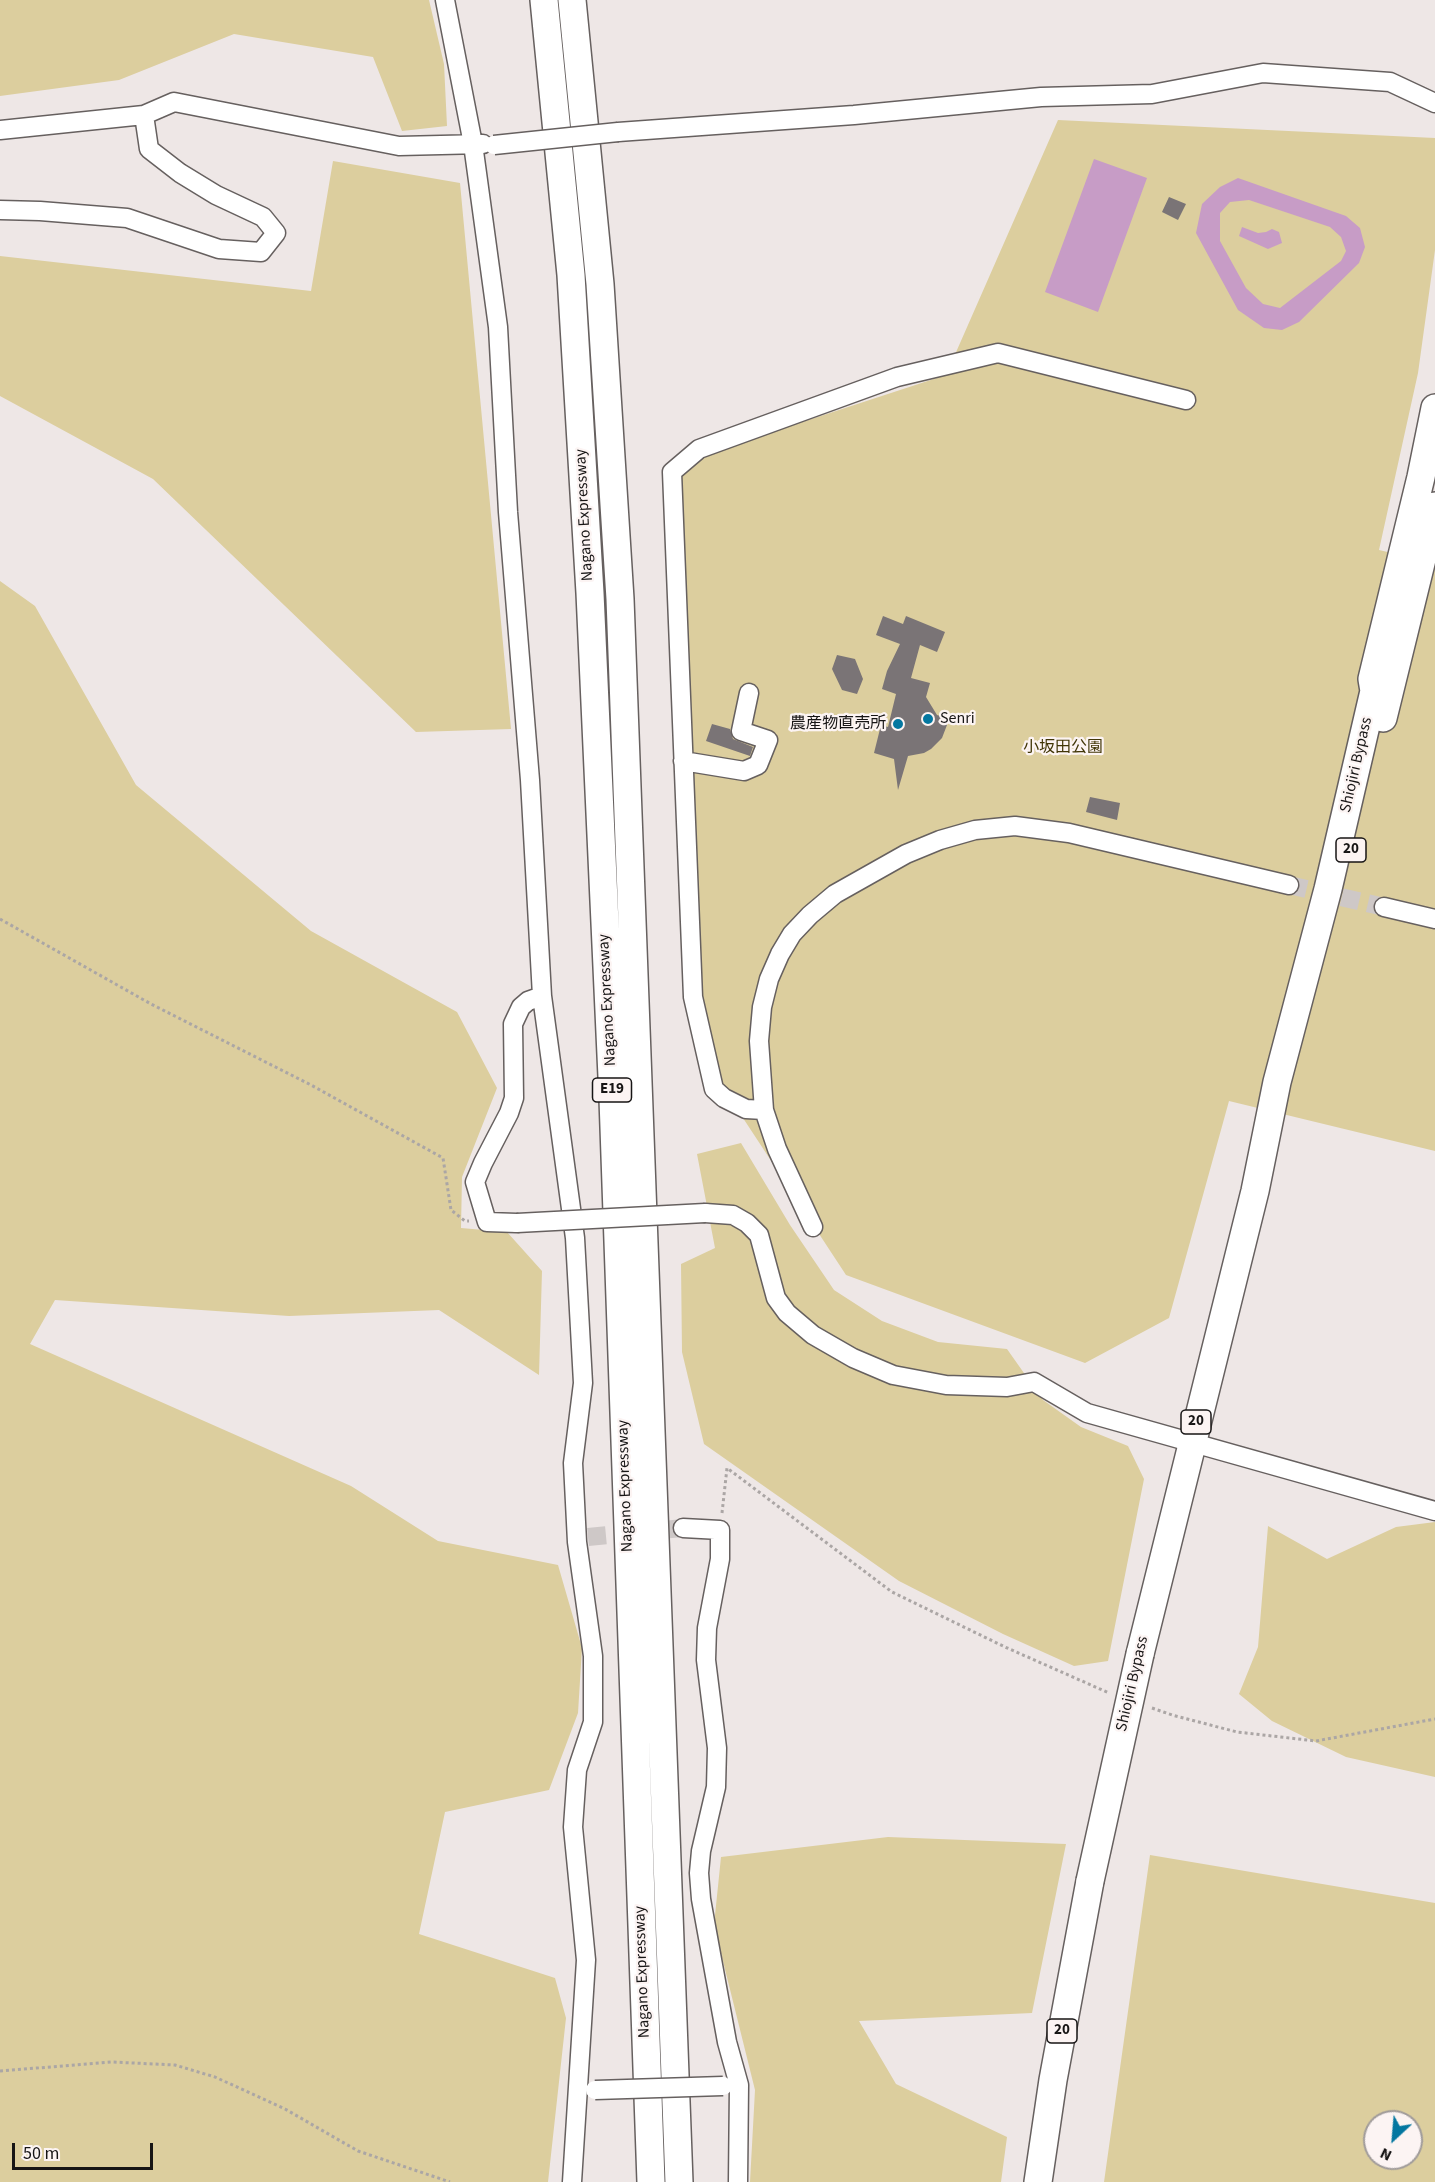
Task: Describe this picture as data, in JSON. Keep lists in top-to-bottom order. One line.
{"streets":{"highway":["Nagano Expressway","Shiojiri Bypass","20","E19"]},"parks":["小坂田公園"],"places":["Senri","農産物直売所"],"scale_bar":"50 m","north":"bottom left"}
